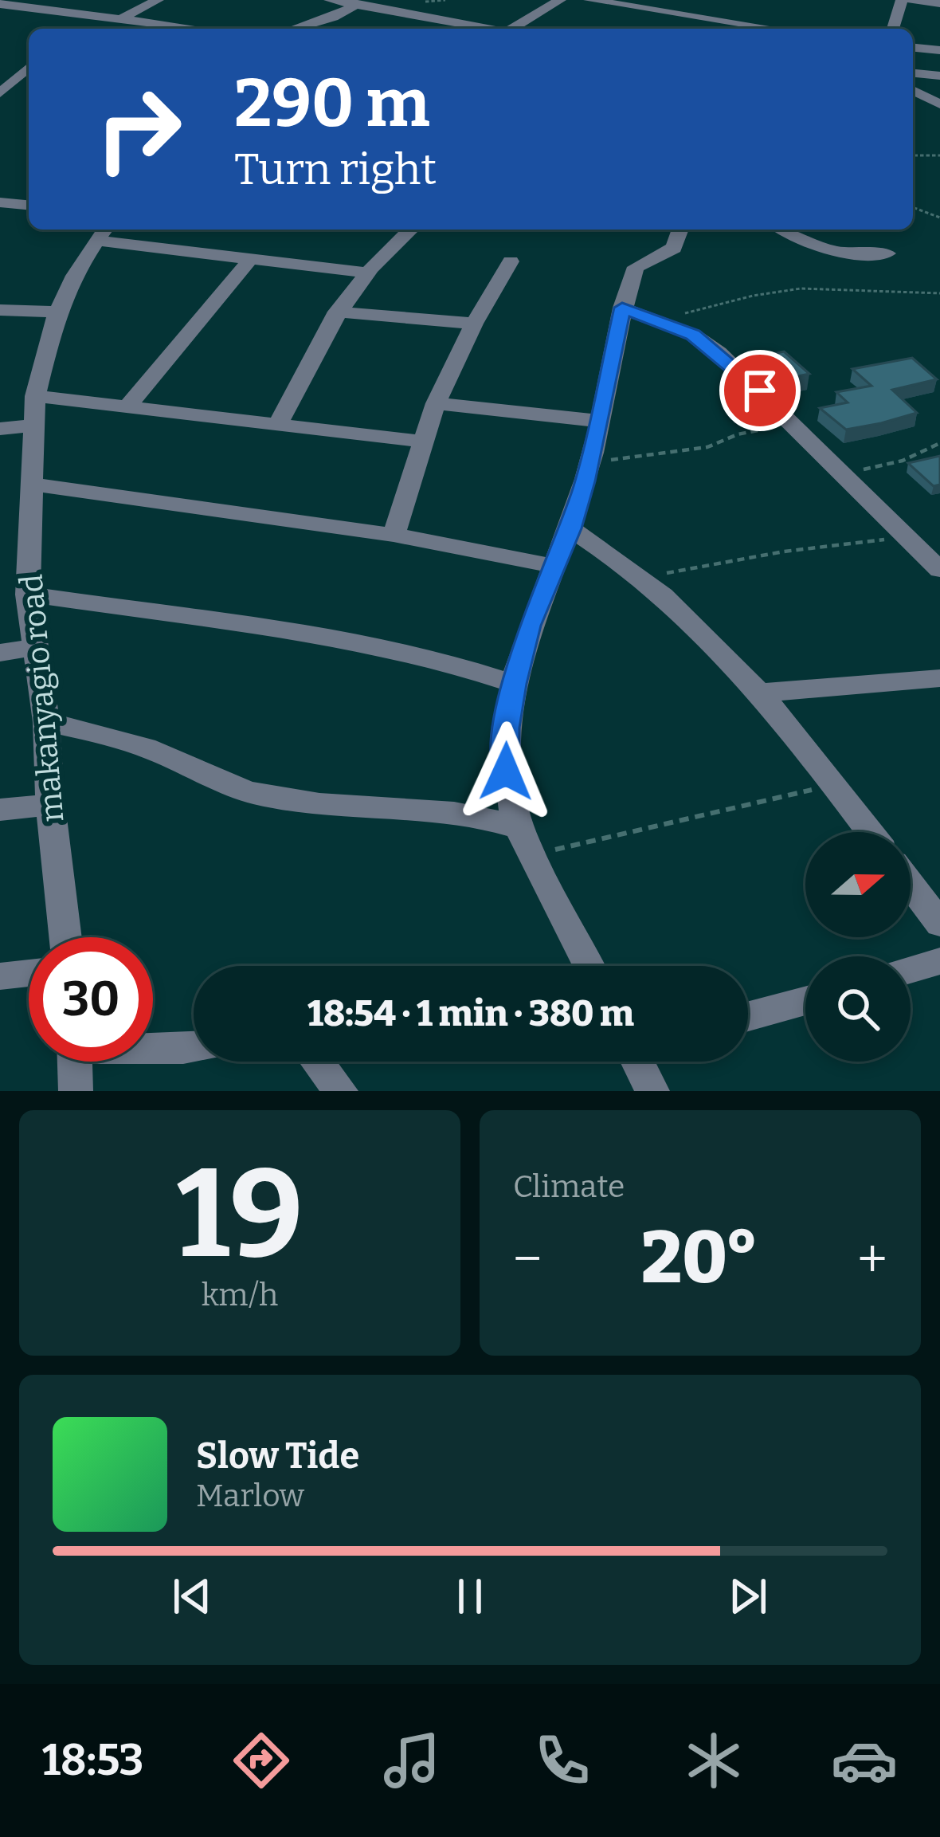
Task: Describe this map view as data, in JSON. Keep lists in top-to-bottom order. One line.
{"streets":{"street":["makanyagio road"]},"north":"right","page":{"turn":["290 m","Turn right"],"limit":"30","trip":"18:54 · 1 min · 380 m","tile":[["19","km/h"],"Climate"],"heat":["−","20°","+"],"song":["Slow Tide","Marlow"],"tabs":"18:53"}}
